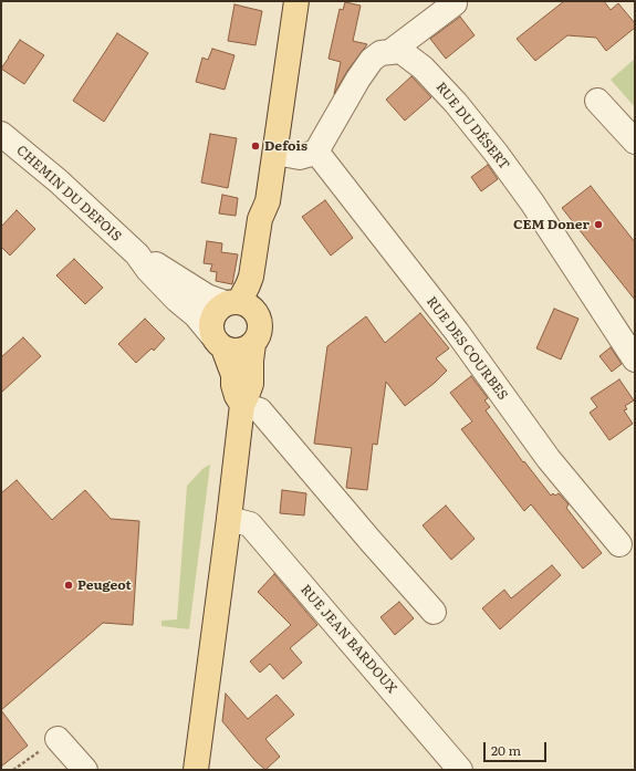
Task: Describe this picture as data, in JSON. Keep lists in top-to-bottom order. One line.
{"streets":{"street":["RUE DU DÉSERT","CHEMIN DU DEFOIS","RUE DES COURBES","RUE JEAN BARDOUX"]},"places":["Defois","CEM Doner","Peugeot"],"scale_bar":"20 m"}
